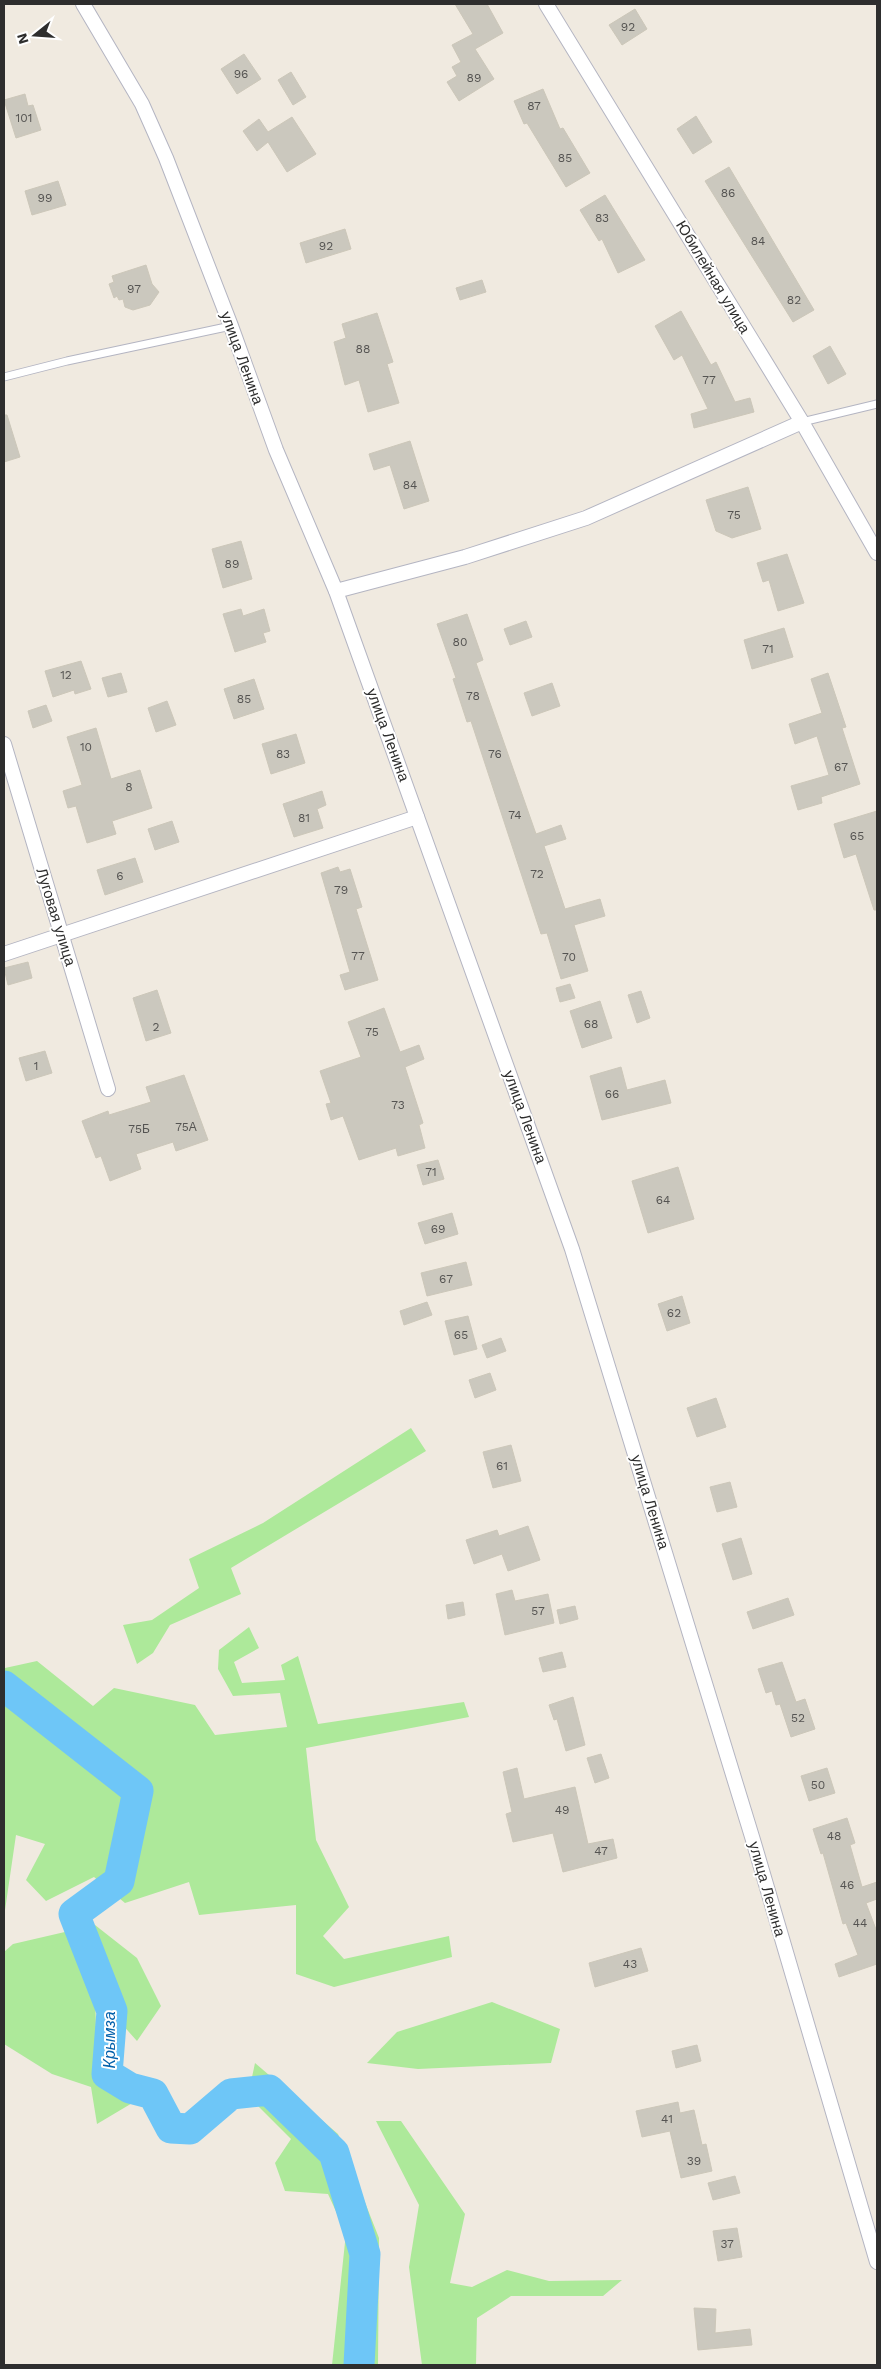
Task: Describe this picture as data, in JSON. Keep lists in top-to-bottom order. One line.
{"streets":{"street":["Юбилейная улица","улица Ленина","Луговая улица"]},"water":["Крымза"],"house_numbers":["92","96","89","87","101","85","86","99","83","84","92","97","82","88","77","84","75","89","80","71","12","78","85","10","83","76","67","8","74","81","65","72","6","79","77","70","68","2","75","1","66","73","75А","75Б","71","64","69","67","62","65","61","57","52","50","49","48","47","46","44","43","41","39","37"],"north":"left"}
